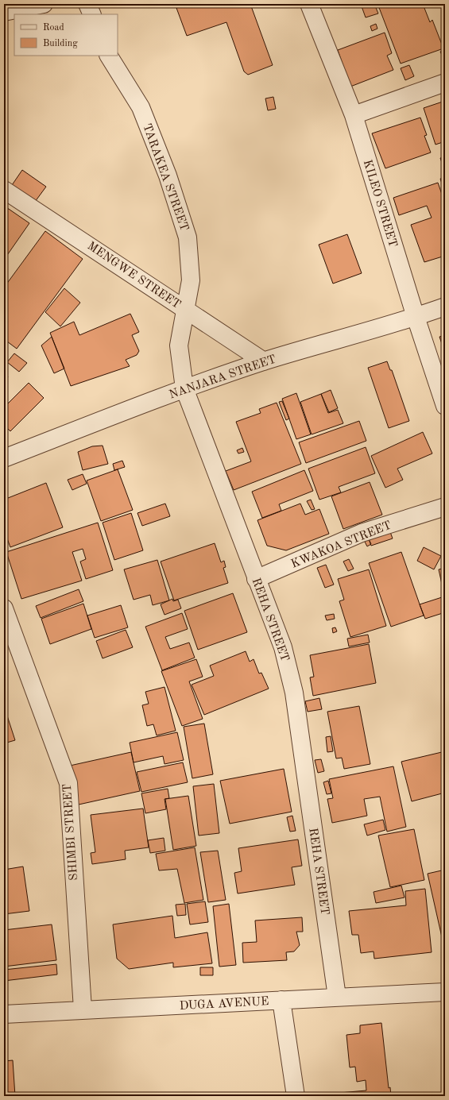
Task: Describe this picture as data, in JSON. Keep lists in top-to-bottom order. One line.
{"streets":{"street":["TARAKEA STREET","KILEO STREET","MENGWE STREET","NANJARA STREET","KWAKOA STREET","REHA STREET","SHIMBI STREET","DUGA AVENUE"]},"crossings":[["TARAKEA STREET","MENGWE STREET"],["TARAKEA STREET","REHA STREET"],["KILEO STREET","NANJARA STREET"],["MENGWE STREET","NANJARA STREET"],["MENGWE STREET","REHA STREET"],["NANJARA STREET","REHA STREET"],["KWAKOA STREET","REHA STREET"],["REHA STREET","DUGA AVENUE"],["SHIMBI STREET","DUGA AVENUE"]],"legend":["Road","Building"]}
